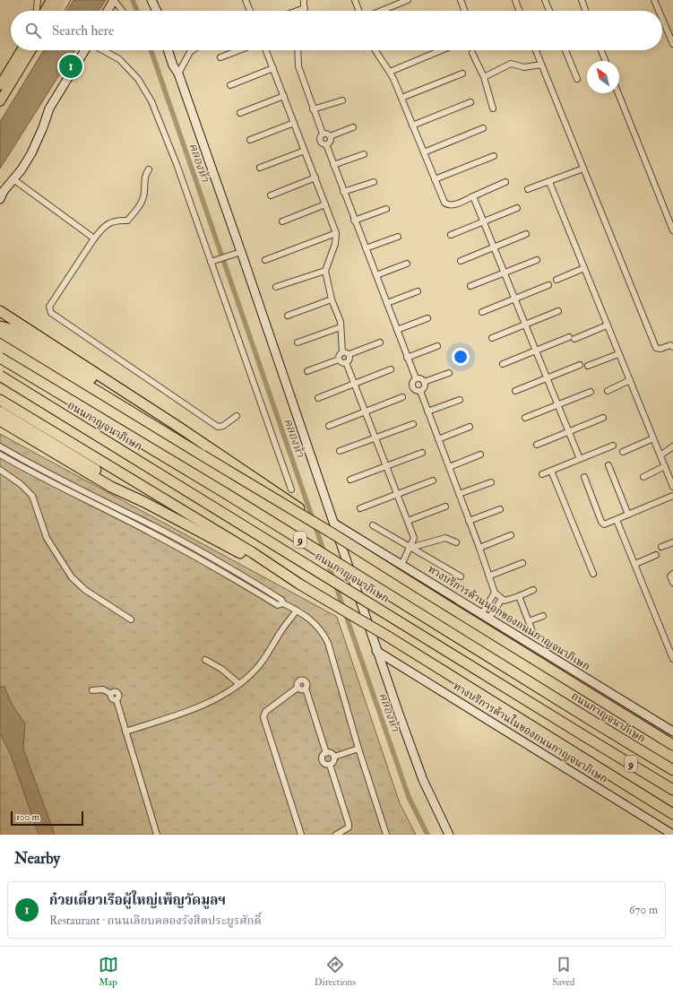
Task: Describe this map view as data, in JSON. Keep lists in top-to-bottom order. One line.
{"streets":{"highway":["ถนนกาญจนาภิเษก","9"],"street":["ทางบริการด้านนอกของถนนกาญจนาภิเษก","ทางบริการด้านในของถนนกาญจนาภิเษก"]},"water":["คลองห้า"],"scale_bar":"100 m","north":"top left","page":{"search":"Search here","pins":"1","scale":"100 m","heading":"Nearby","list":[{"mark":"1","name":"ก๋วยเตี๋ยวเรือผู้ใหญ่เพ็ญวัดมูลฯ","note":"Restaurant · ถนนเลียบคลองรังสิตประยูรศักดิ์","value":"670 m"}],"nav":["Map","Directions","Saved"]}}
